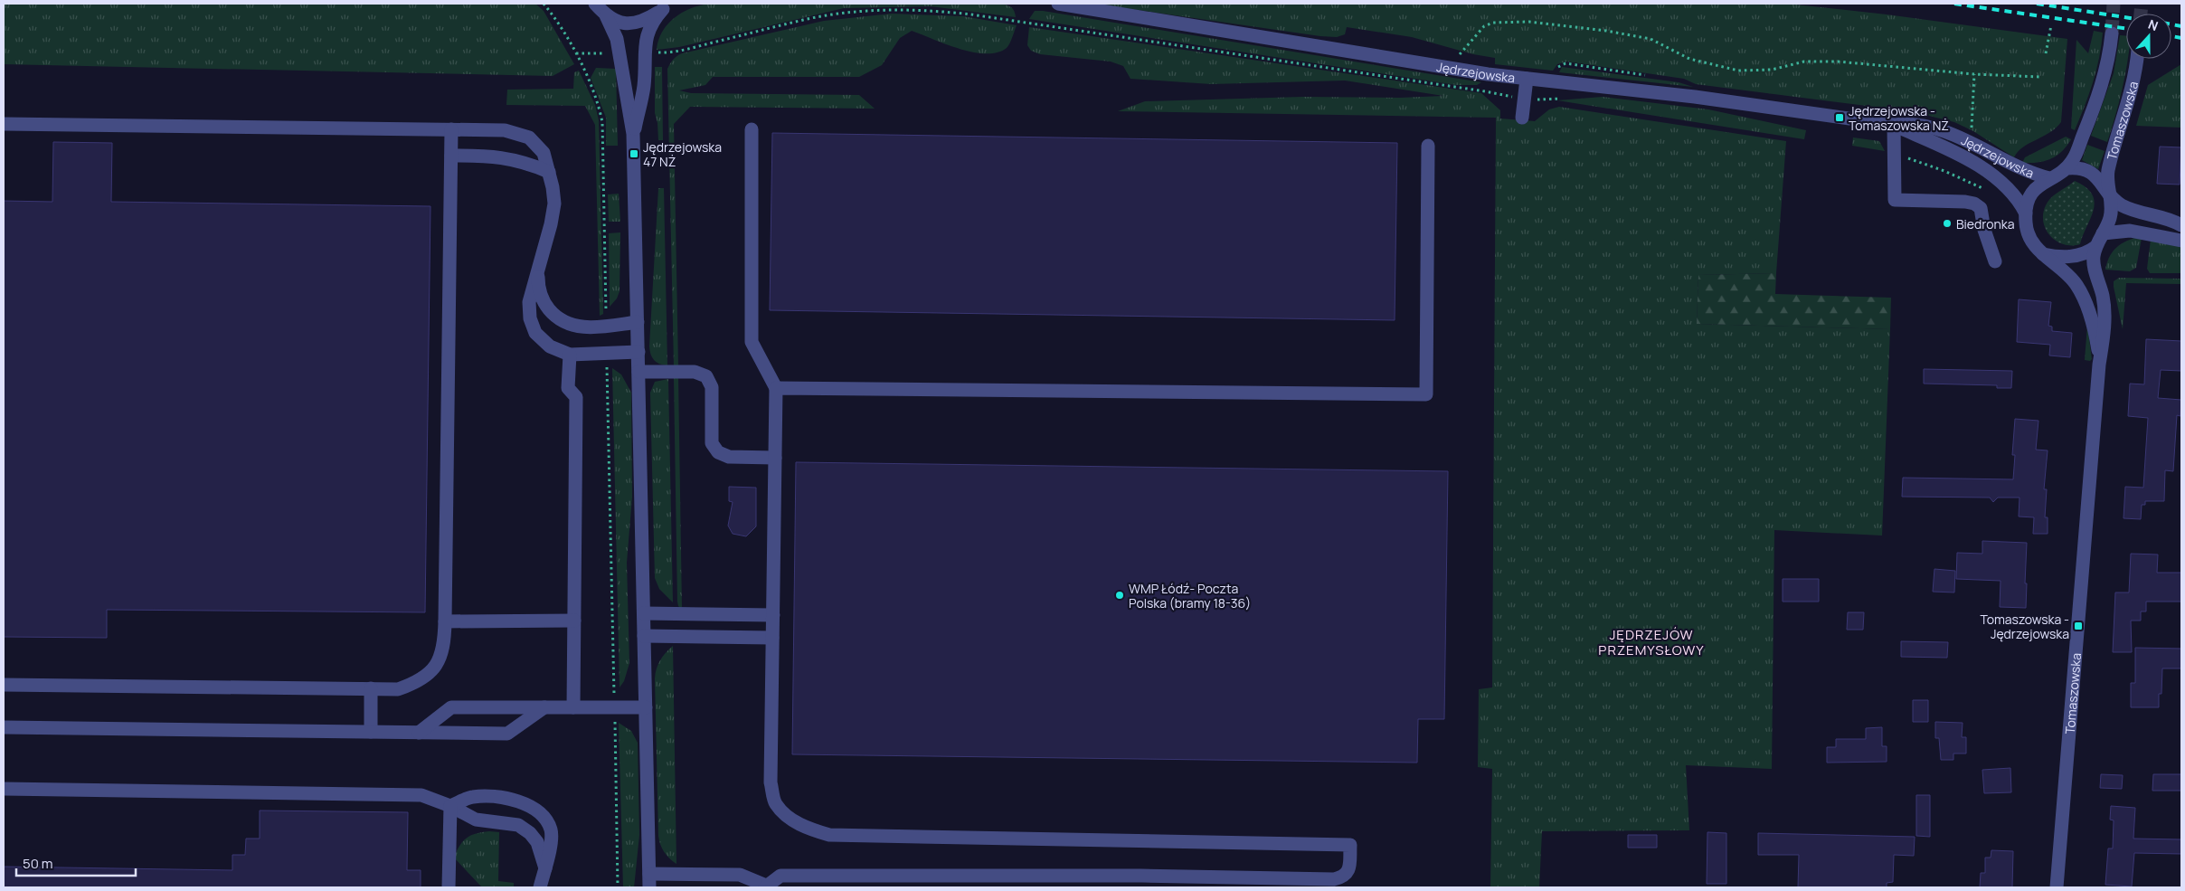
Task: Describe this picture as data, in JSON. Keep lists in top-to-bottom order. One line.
{"streets":{"street":["Jędrzejowska","Tomaszowska"]},"crossings":[["Jędrzejowska","Tomaszowska"]],"districts":["JĘDRZEJÓW PRZEMYSŁOWY"],"places":{"transit":["Jędrzejowska - Tomaszowska NŻ","Jędrzejowska 47 NŻ","Tomaszowska - Jędrzejowska"],"other":["Biedronka","WMP Łódź- Poczta Polska (bramy 18-36)"]},"scale_bar":"50 m","north":"top"}
